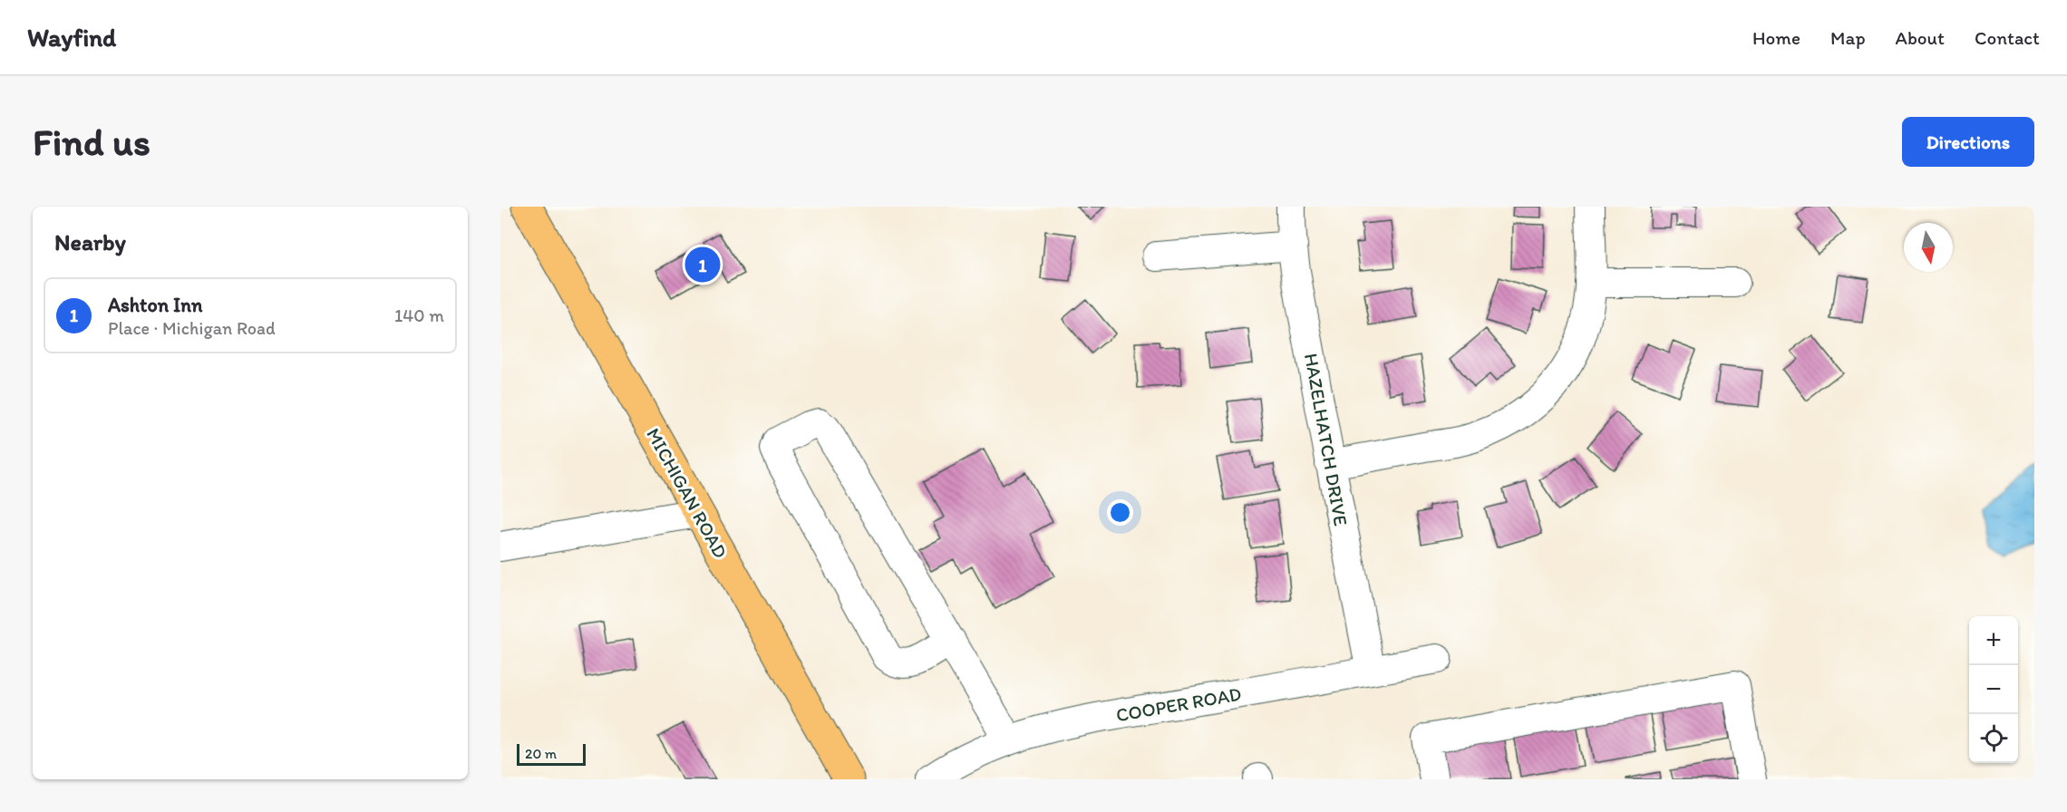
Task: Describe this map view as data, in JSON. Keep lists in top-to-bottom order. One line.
{"streets":{"main road":["MICHIGAN ROAD"],"street":["HAZELHATCH DRIVE","COOPER ROAD"]},"crossings":[["HAZELHATCH DRIVE","COOPER ROAD"]],"scale_bar":"20 m","north":"bottom","page":{"header":"Wayfind","nav":["Home","Map","About","Contact"],"buttons":"Directions","title":"Find us","heading":"Nearby","pins":"1","list":[{"mark":"1","name":"Ashton Inn","note":"Place · Michigan Road","value":"140 m"}],"map_buttons":["+","−"],"scale":"20 m"}}
